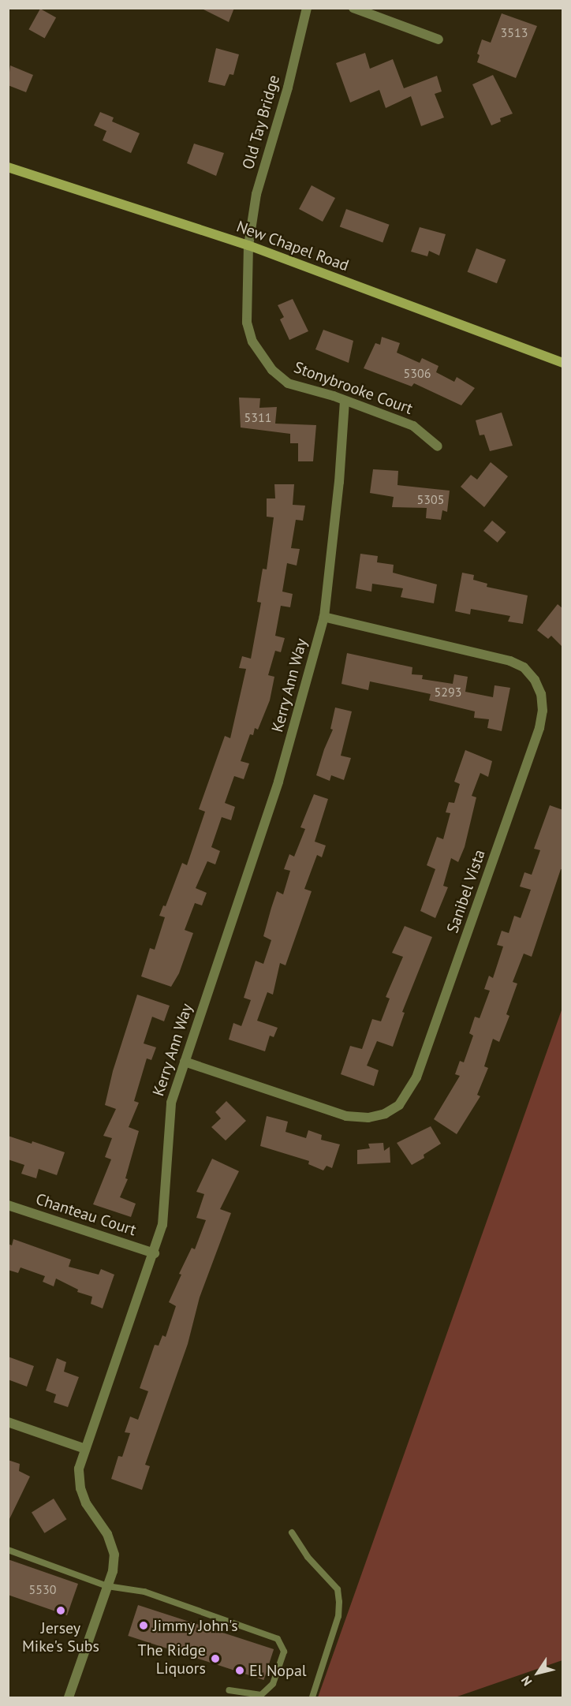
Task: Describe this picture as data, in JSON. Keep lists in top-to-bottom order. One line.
{"streets":{"street":["Old Tay Bridge","New Chapel Road","Stonybrooke Court","Kerry Ann Way","Sanibel Vista","Chanteau Court"]},"crossings":[["Old Tay Bridge","New Chapel Road"],["Old Tay Bridge","Stonybrooke Court"],["New Chapel Road","Stonybrooke Court"],["Stonybrooke Court","Kerry Ann Way"],["Kerry Ann Way","Sanibel Vista"],["Kerry Ann Way","Chanteau Court"]],"places":["Jersey Mike's Subs","Jimmy John's","The Ridge Liquors","El Nopal"],"house_numbers":["3513","5306","5311","5305","5293","5530"],"north":"bottom left"}
